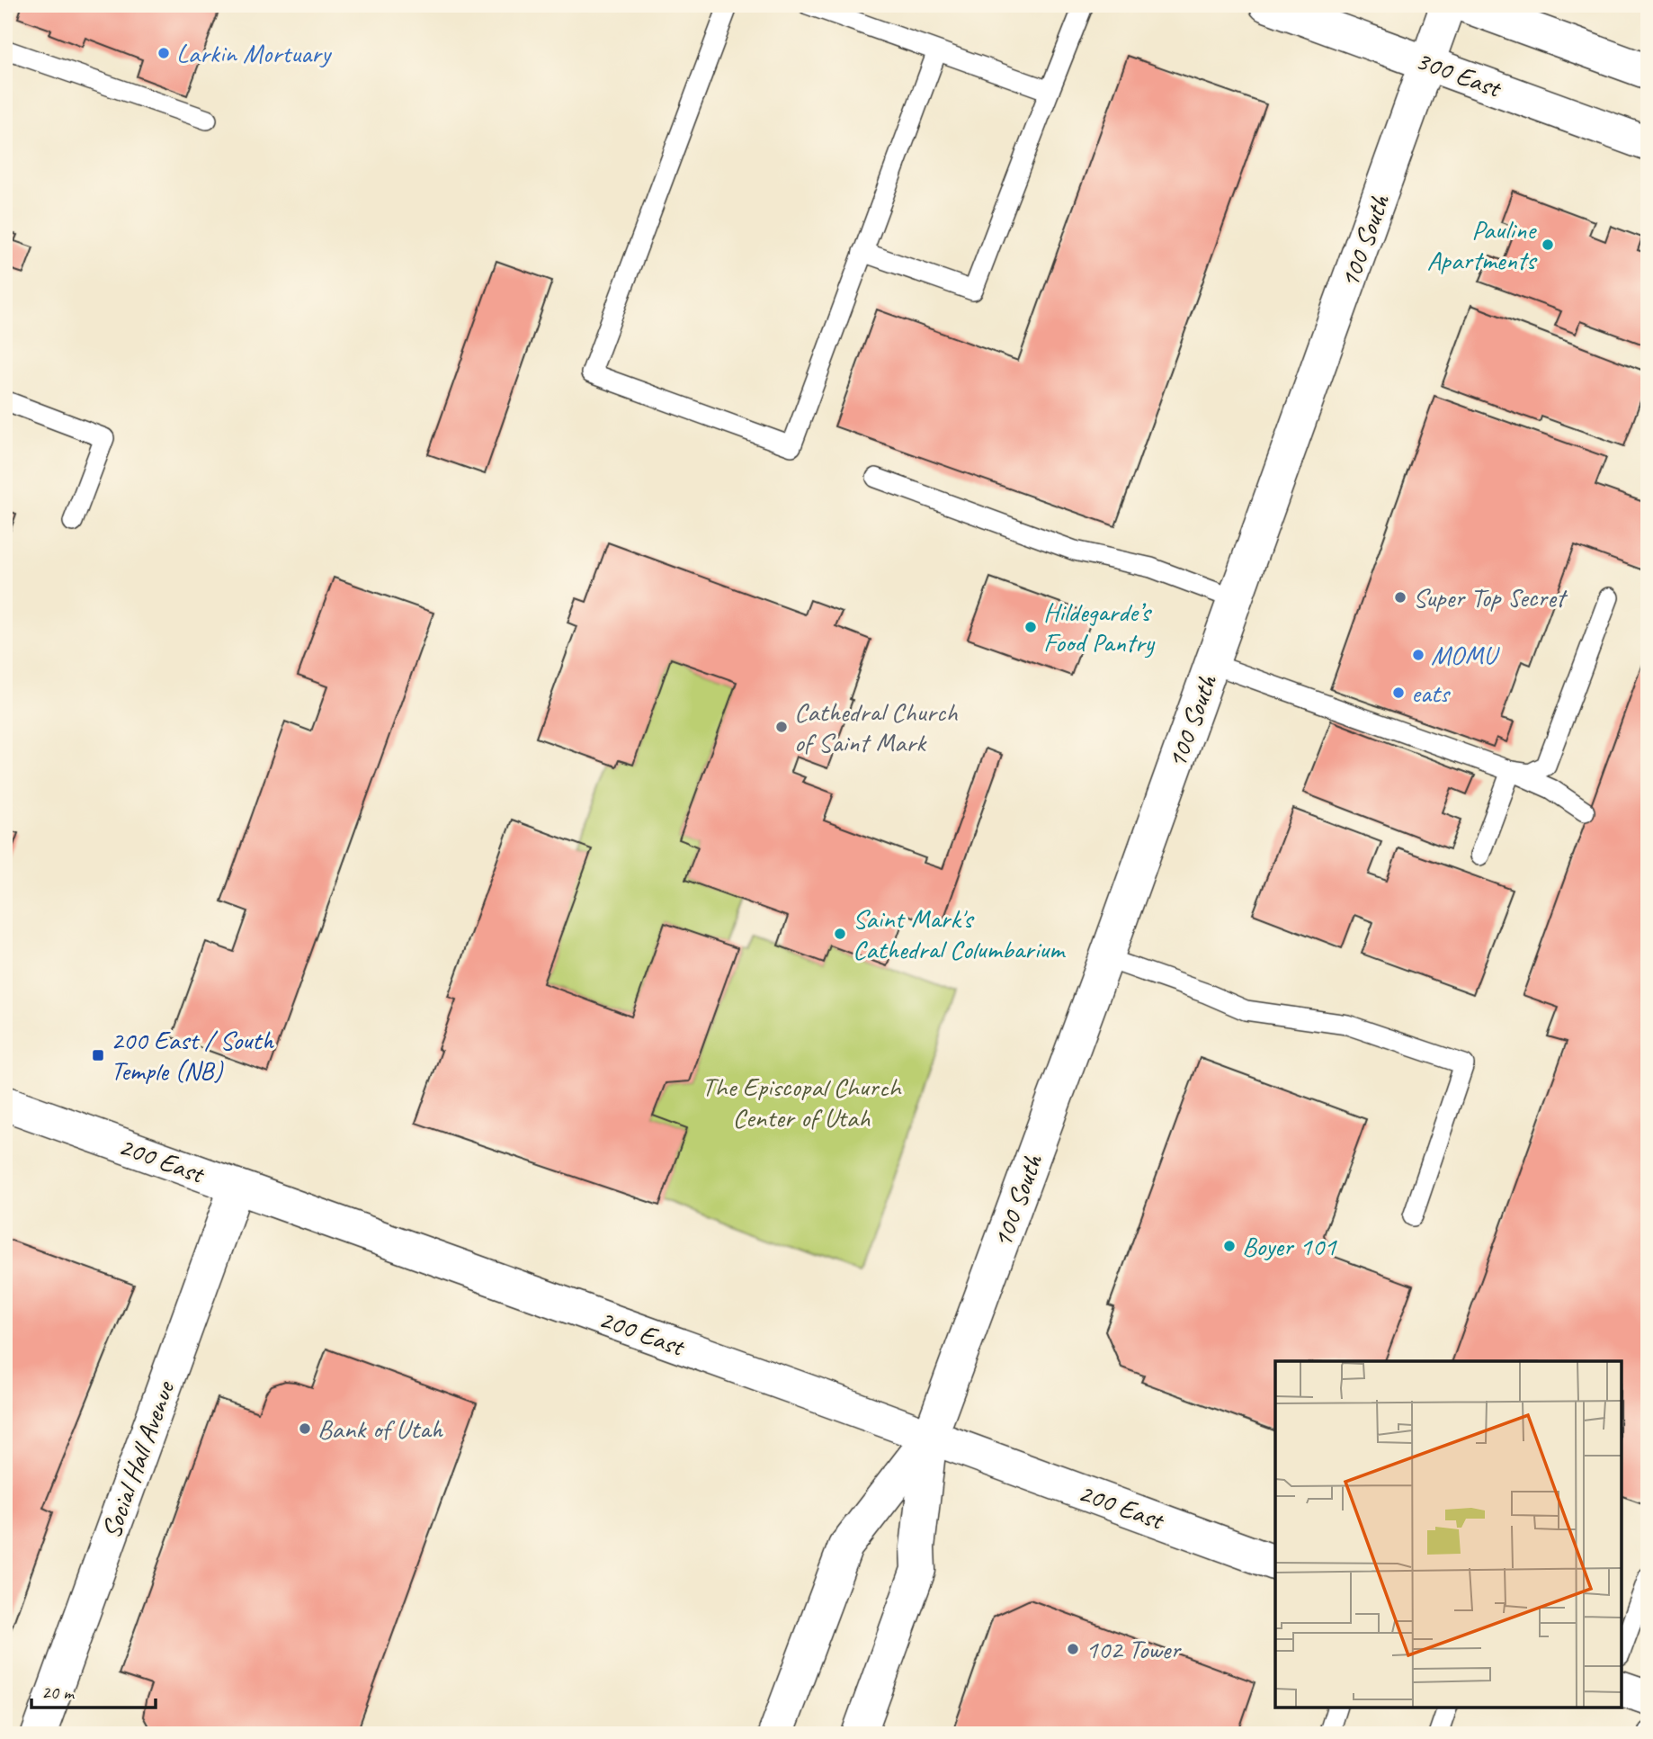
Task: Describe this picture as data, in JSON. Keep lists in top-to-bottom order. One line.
{"streets":{"street":["300 East","100 South","200 East","Social Hall Avenue"]},"crossings":[["300 East","100 South"],["100 South","200 East"],["200 East","Social Hall Avenue"]],"parks":["The Episcopal Church Center of Utah"],"places":{"other":["Larkin Mortuary","Pauline Apartments","Super Top Secret","Hildegarde’s Food Pantry","MOMU","eats","Cathedral Church of Saint Mark","Saint Mark's Cathedral Columbarium","Boyer 101","Bank of Utah","102 Tower"],"transit":["200 East / South Temple (NB)"]},"scale_bar":"20 m"}
